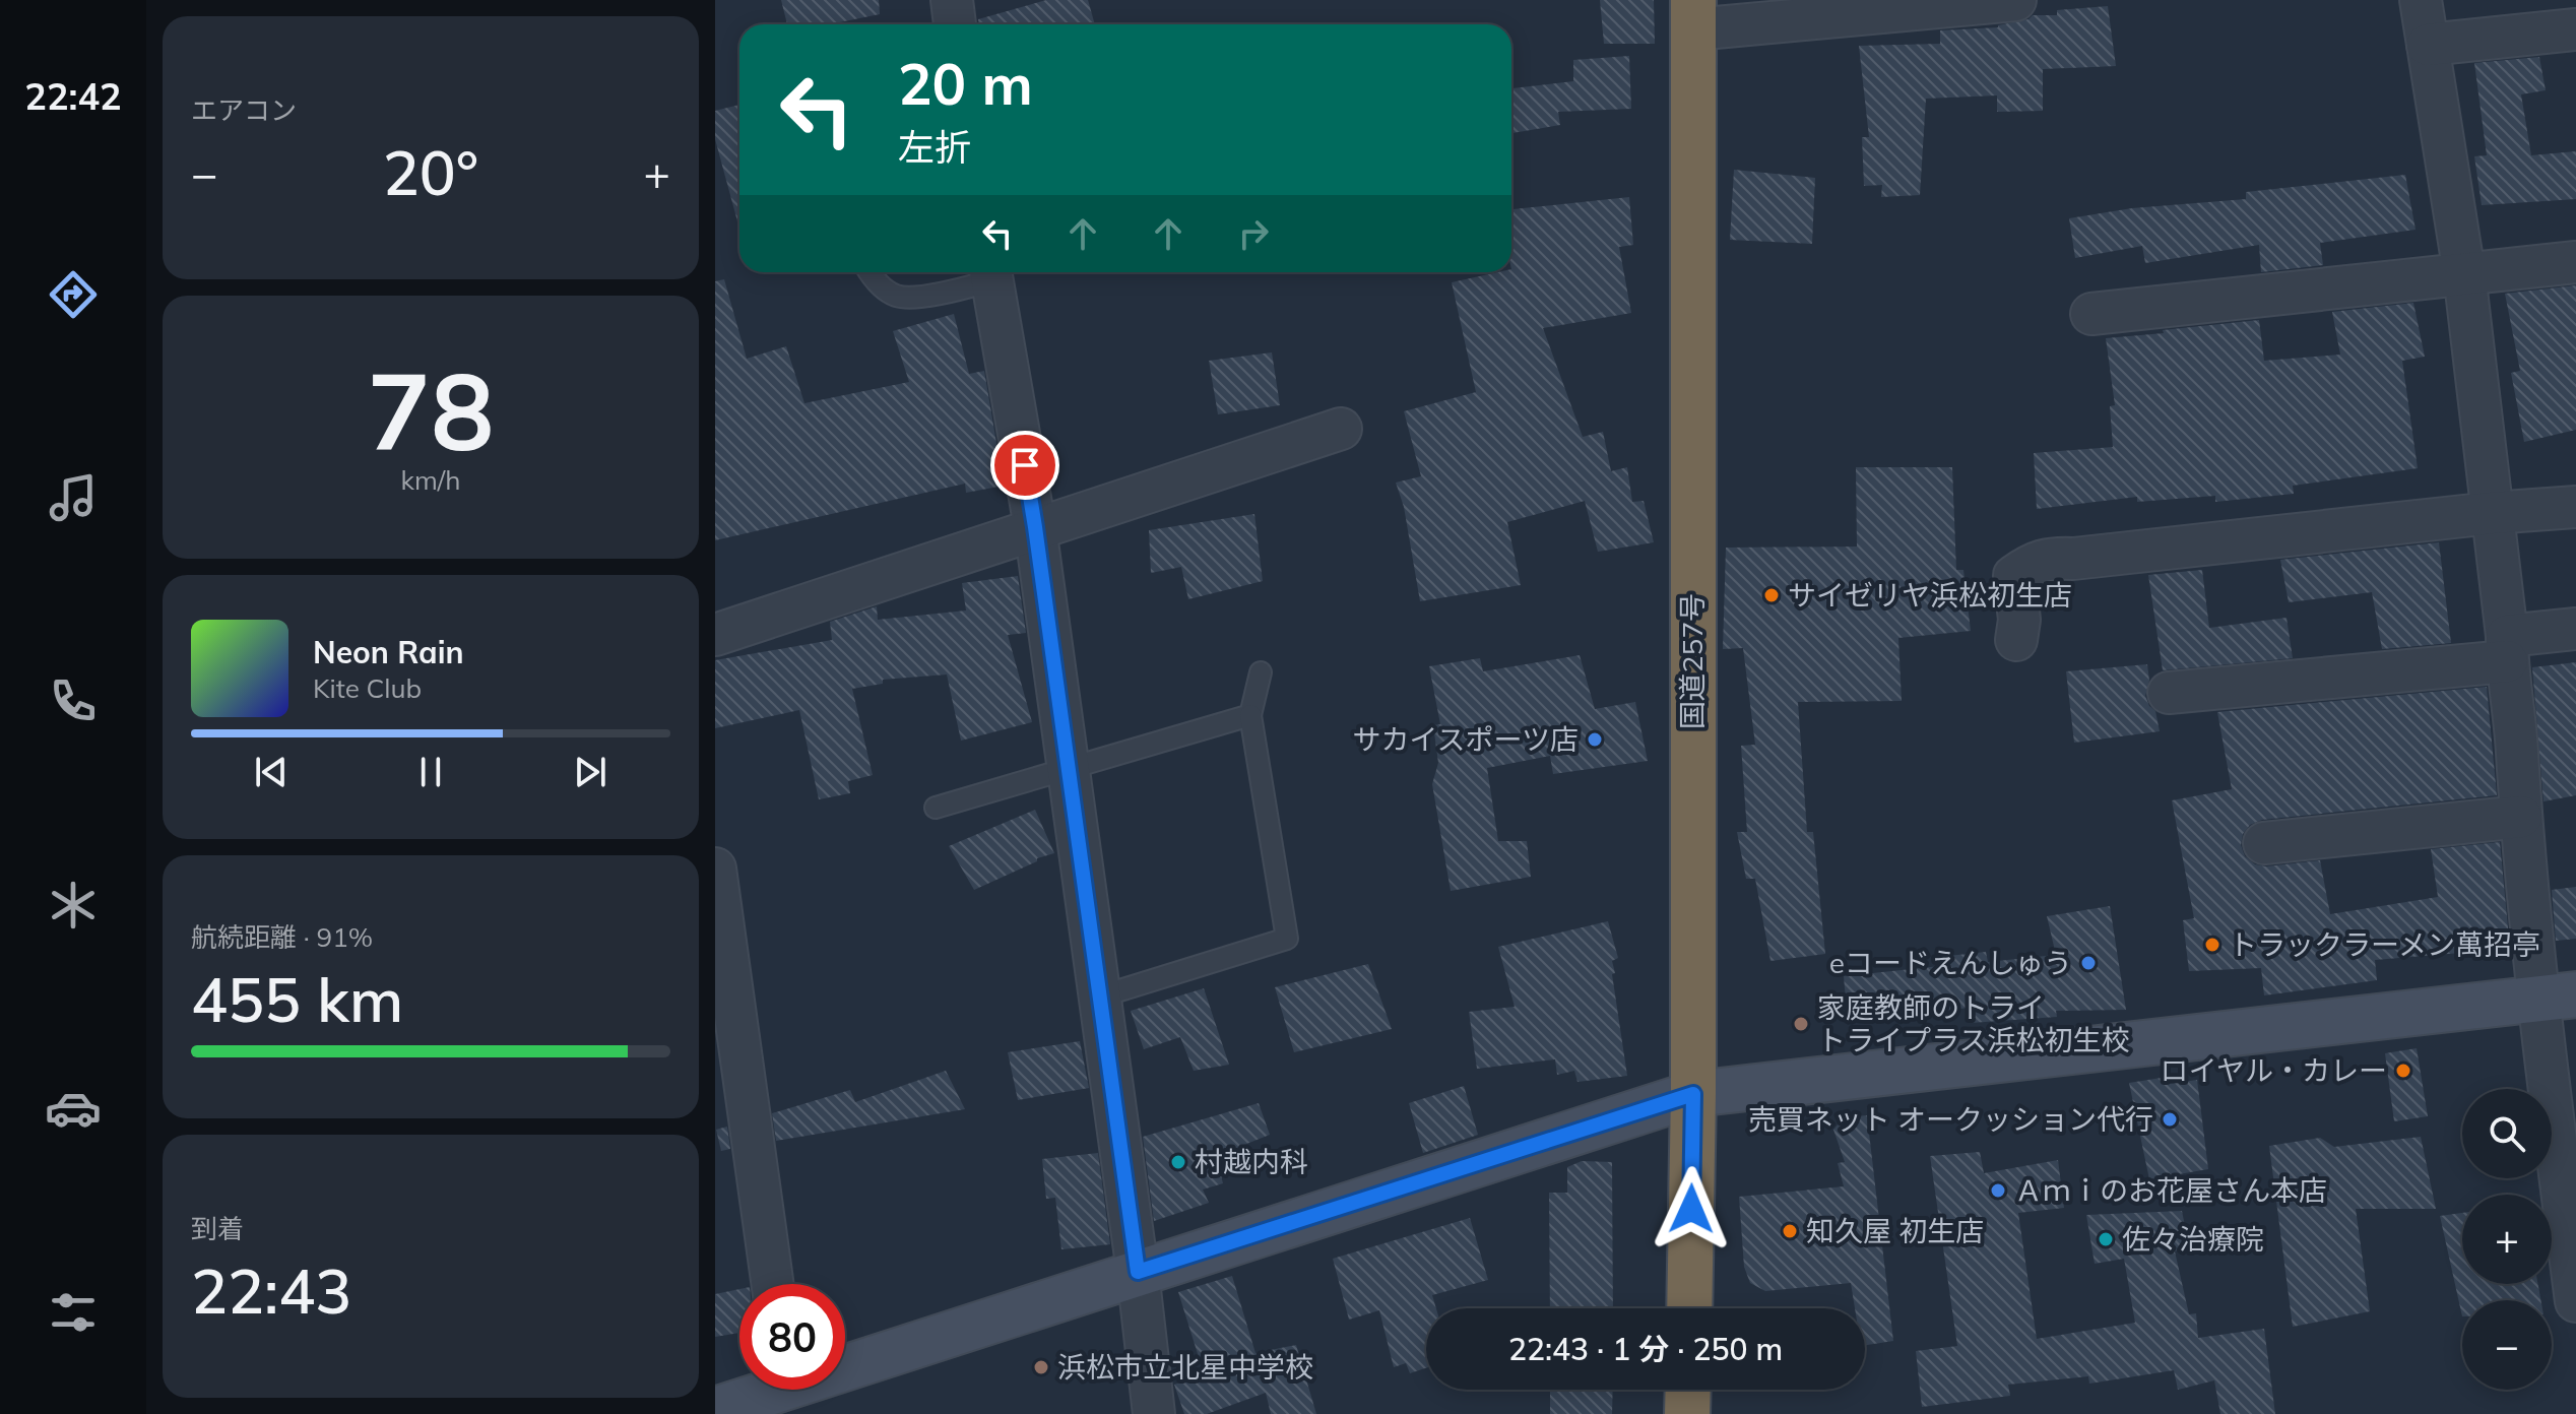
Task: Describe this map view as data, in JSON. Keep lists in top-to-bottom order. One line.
{"streets":{"highway":["国道257号"]},"places":["サイゼリヤ浜松初生店","サカイスポーツ店","トラックラーメン萬招亭","eコードえんしゅう","家庭教師のトライ トライプラス浜松初生校","ロイヤル・カレー","売買ネット オークッション代行","村越内科","Ａｍｉのお花屋さん本店","知久屋 初生店","佐々治療院","浜松市立北星中学校"],"page":{"tabs":"22:42","tile":["エアコン",["78","km/h"],["航続距離 · 91%","455 km"],["到着","22:43"]],"turn":["20 m","左折"],"heat":["−","20°","+"],"song":["Neon Rain","Kite Club"],"map_buttons":["+","−"],"limit":"80","trip":"22:43 · 1 分 · 250 m"}}
